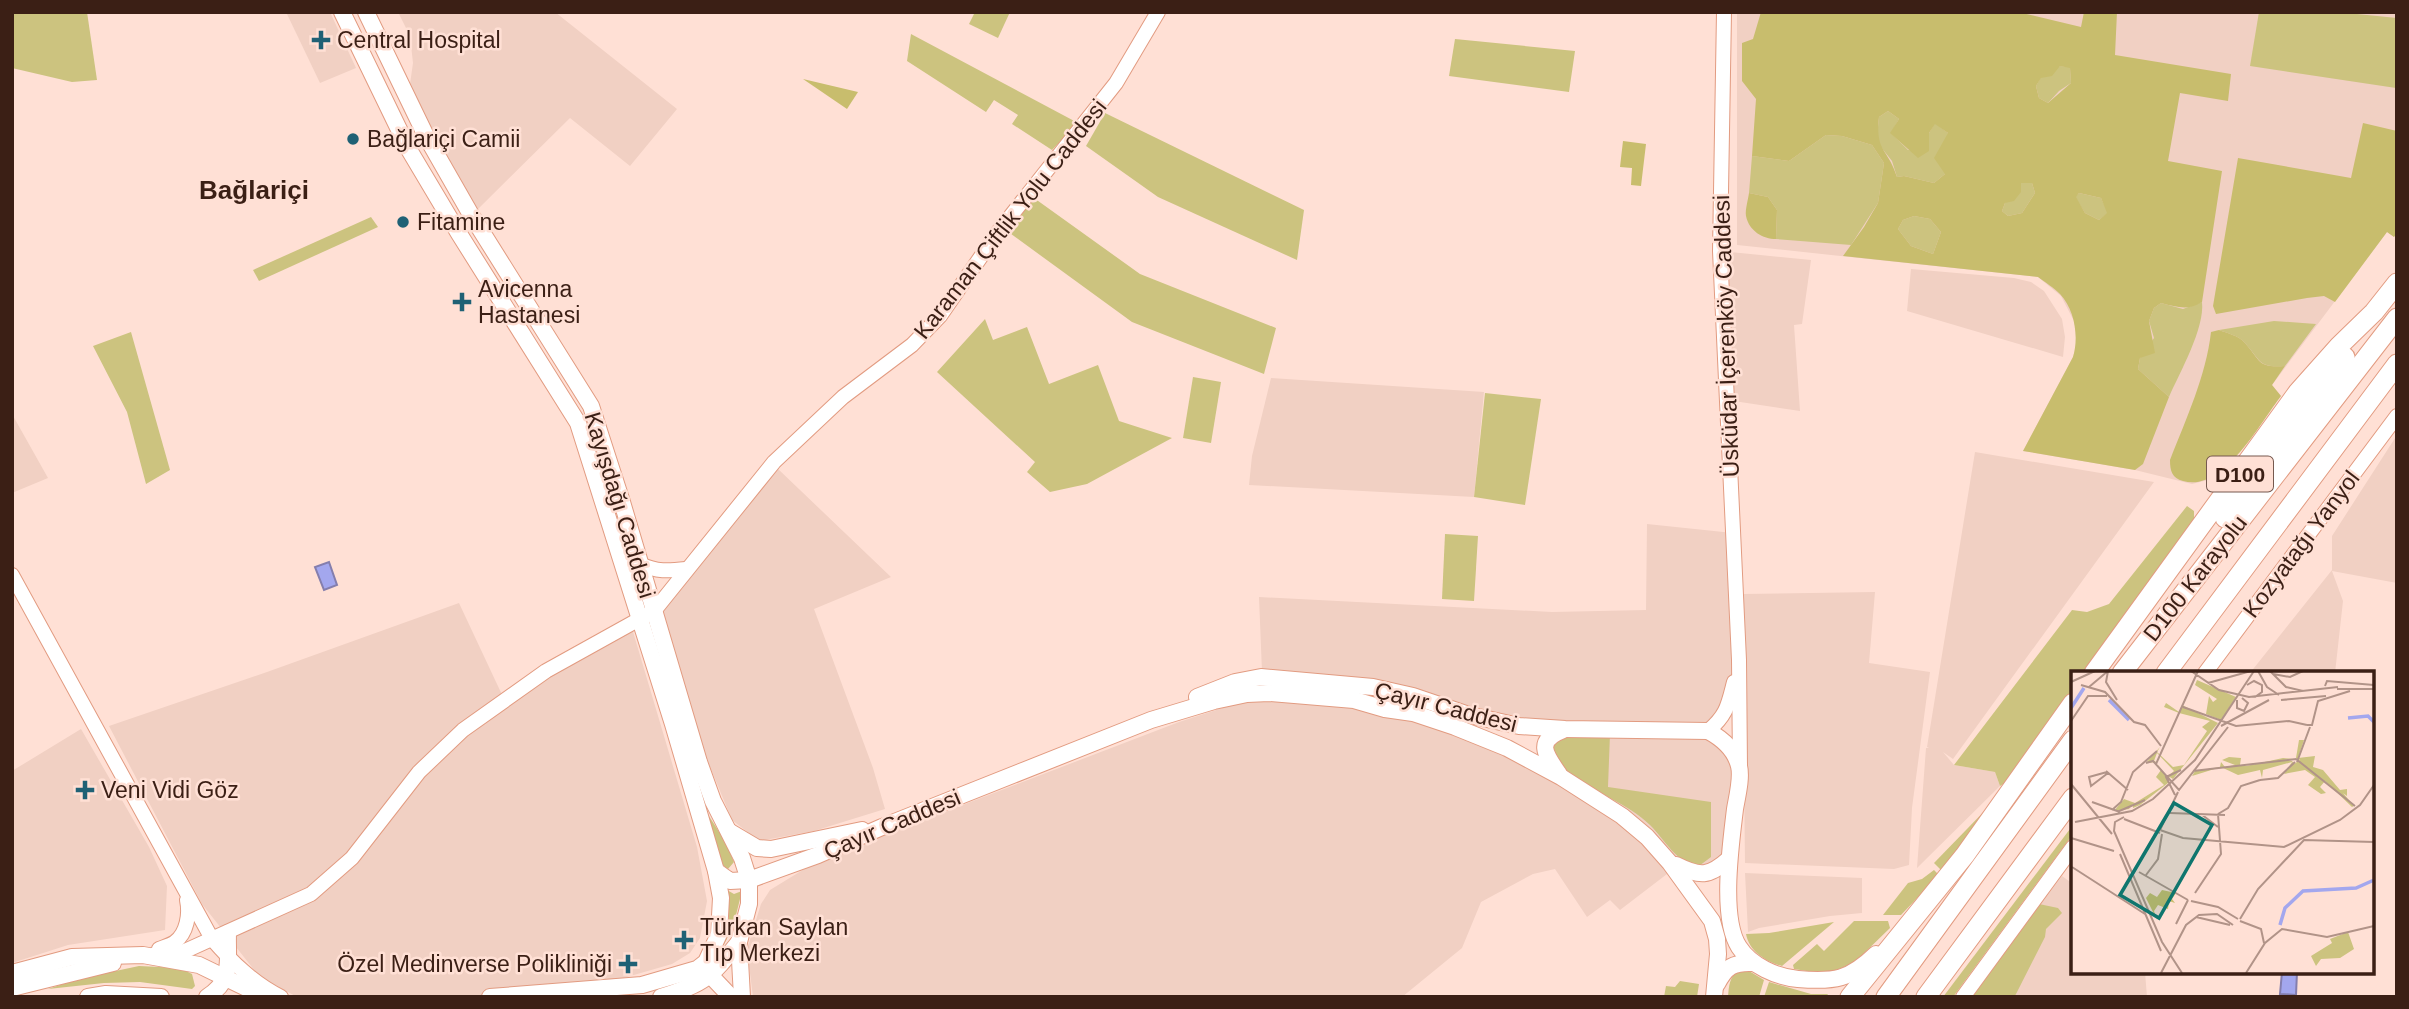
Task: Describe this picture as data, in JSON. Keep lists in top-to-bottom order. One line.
{"streets":{"highway":["D100","D100 Karayolu"],"main road":["Karaman Çiftlik Yolu Caddesi","Üsküdar İçerenköy Caddesi","Kayışdağı Caddesi","Kozyatağı Yanyol","Çayır Caddesi"]},"crossings":[["Karaman Çiftlik Yolu Caddesi","Kayışdağı Caddesi"],["Üsküdar İçerenköy Caddesi","Çayır Caddesi"],["Kayışdağı Caddesi","Çayır Caddesi"]],"districts":["Bağlariçi"],"places":{"health":["Central Hospital","Avicenna Hastanesi","Veni Vidi Göz","Türkan Saylan Tıp Merkezi","Özel Medinverse Polikliniği"],"other":["Bağlariçi Camii","Fitamine"]}}
